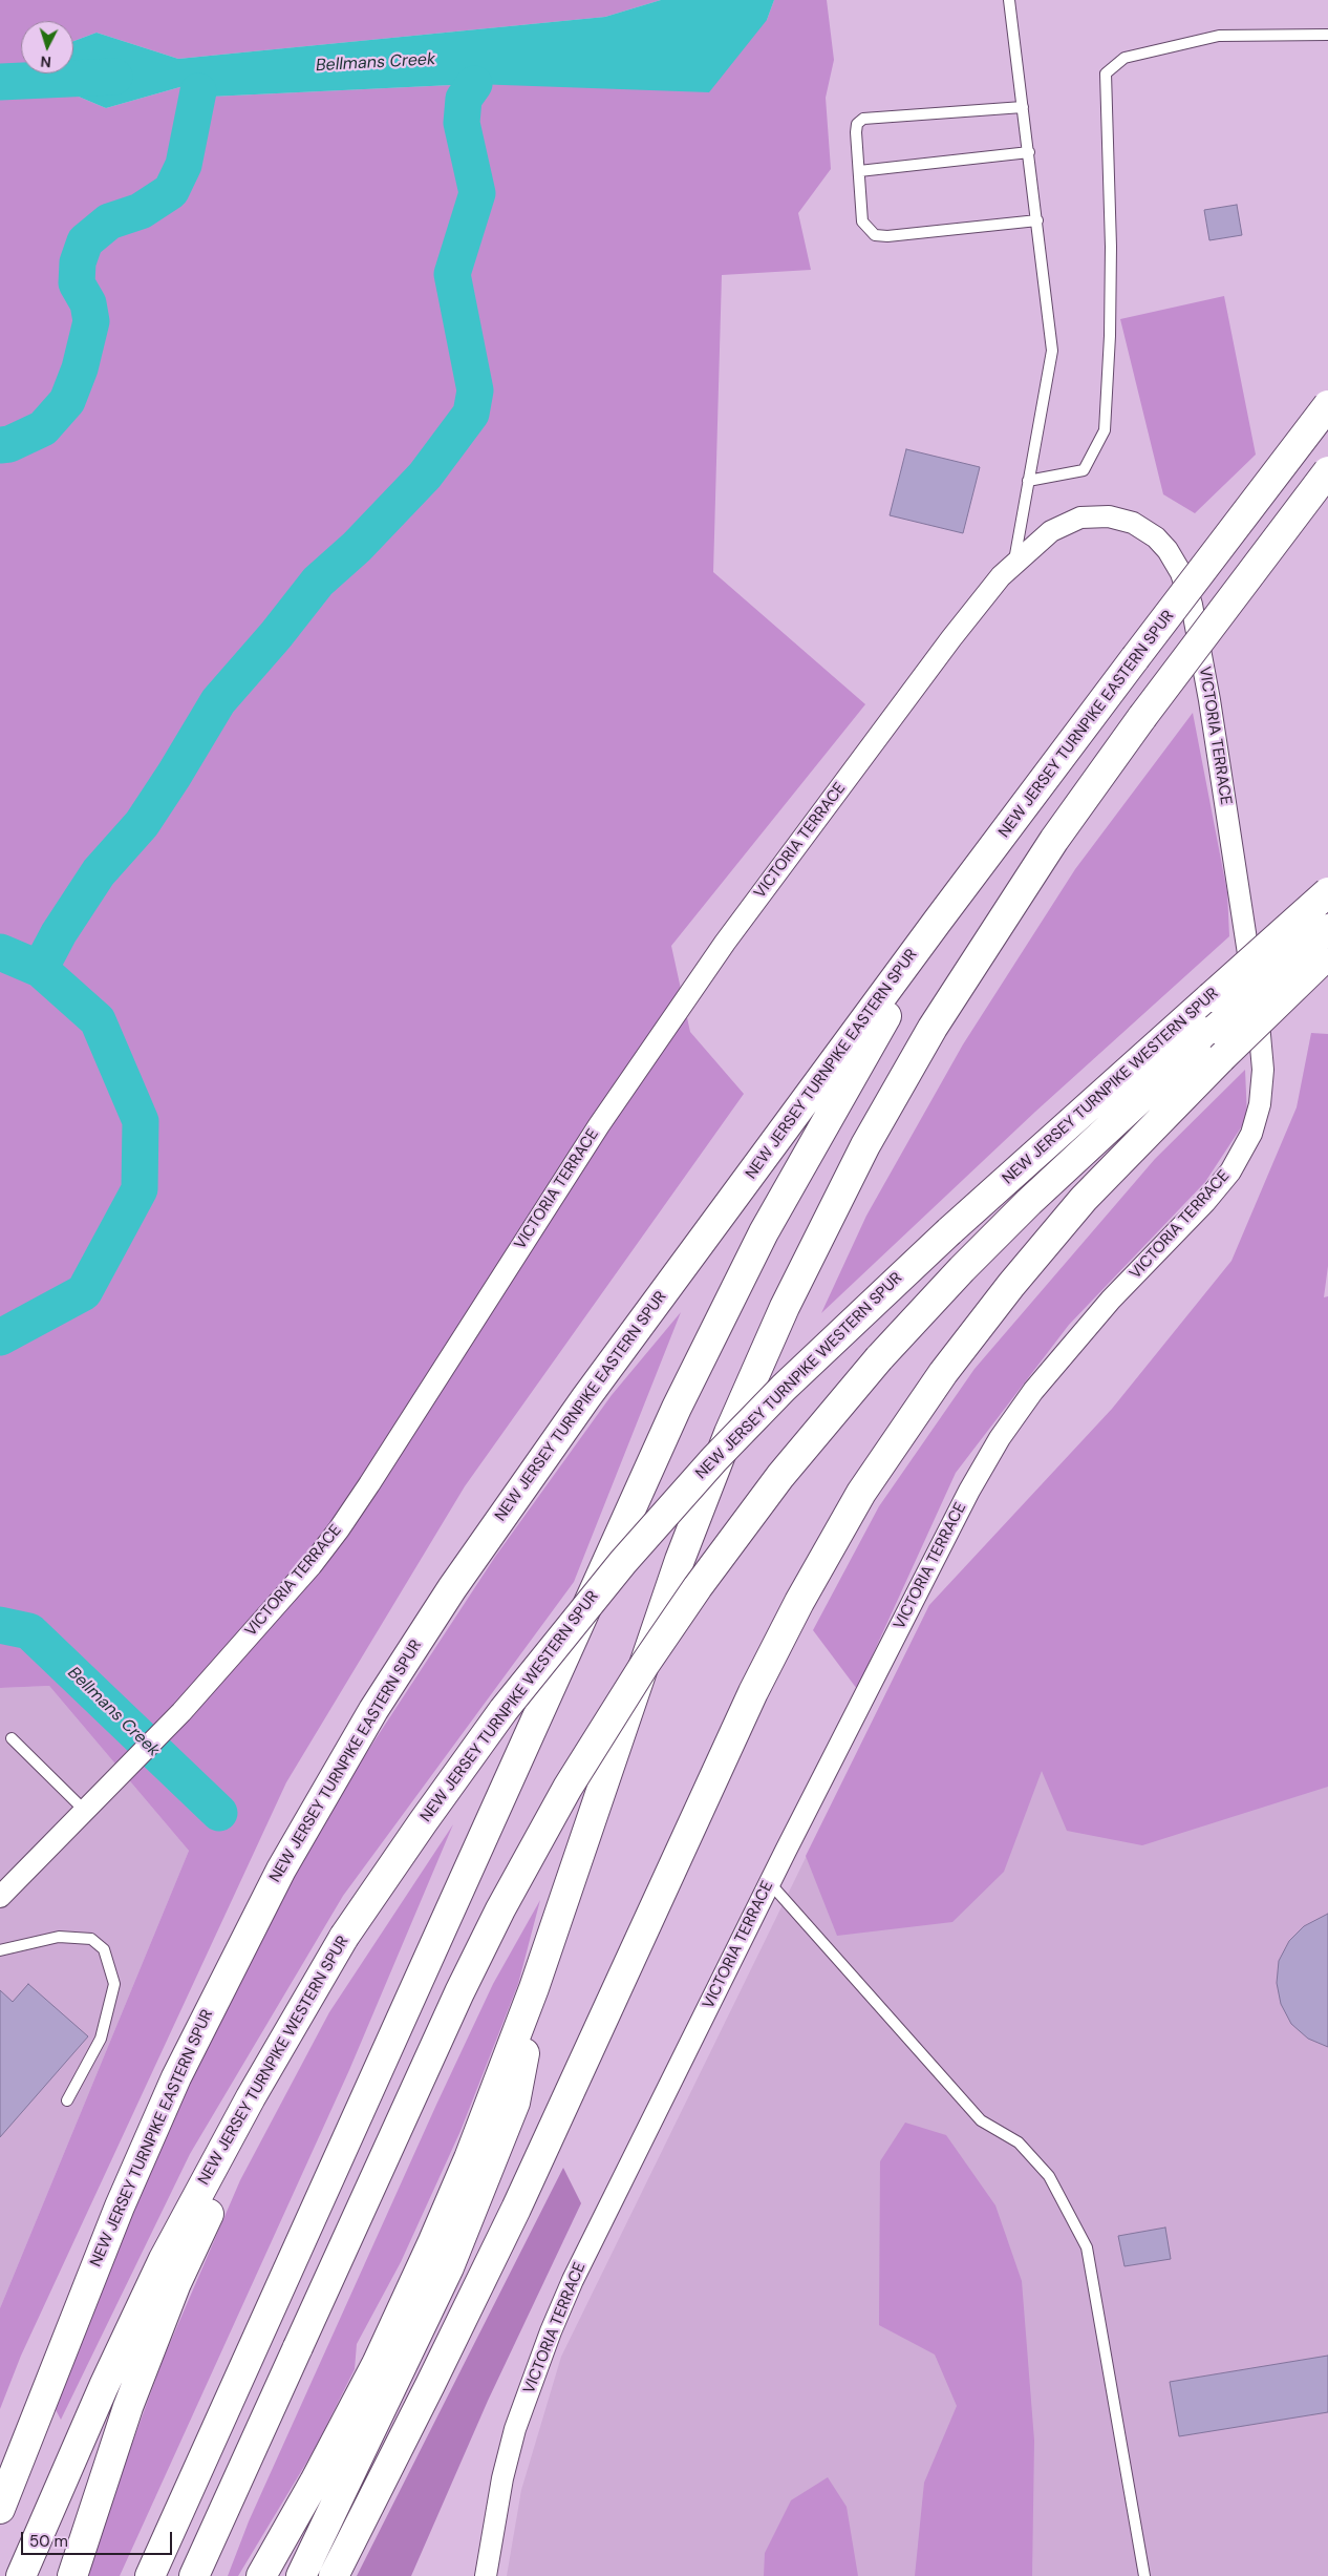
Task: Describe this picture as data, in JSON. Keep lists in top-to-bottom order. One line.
{"streets":{"highway":["NEW JERSEY TURNPIKE EASTERN SPUR","NEW JERSEY TURNPIKE WESTERN SPUR"],"street":["VICTORIA TERRACE"]},"water":["Bellmans Creek"],"scale_bar":"50 m","north":"bottom"}
